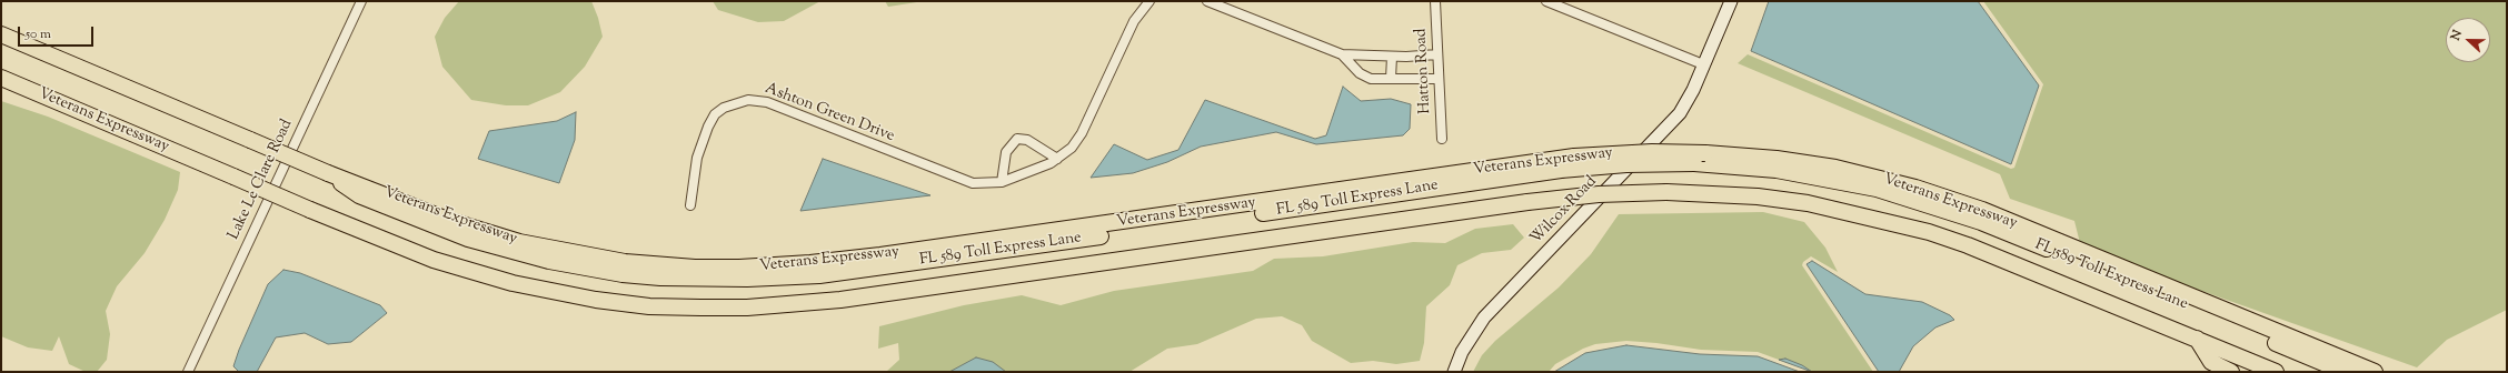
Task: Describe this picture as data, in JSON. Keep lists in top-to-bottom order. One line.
{"streets":{"highway":["Veterans Expressway","FL 589 Toll Express Lane"],"street":["Hatton Road","Ashton Green Drive","Lake Le Clare Road","Wilcox Road"]},"crossings":[["Veterans Expressway","FL 589 Toll Express Lane"]],"scale_bar":"50 m","north":"left"}
